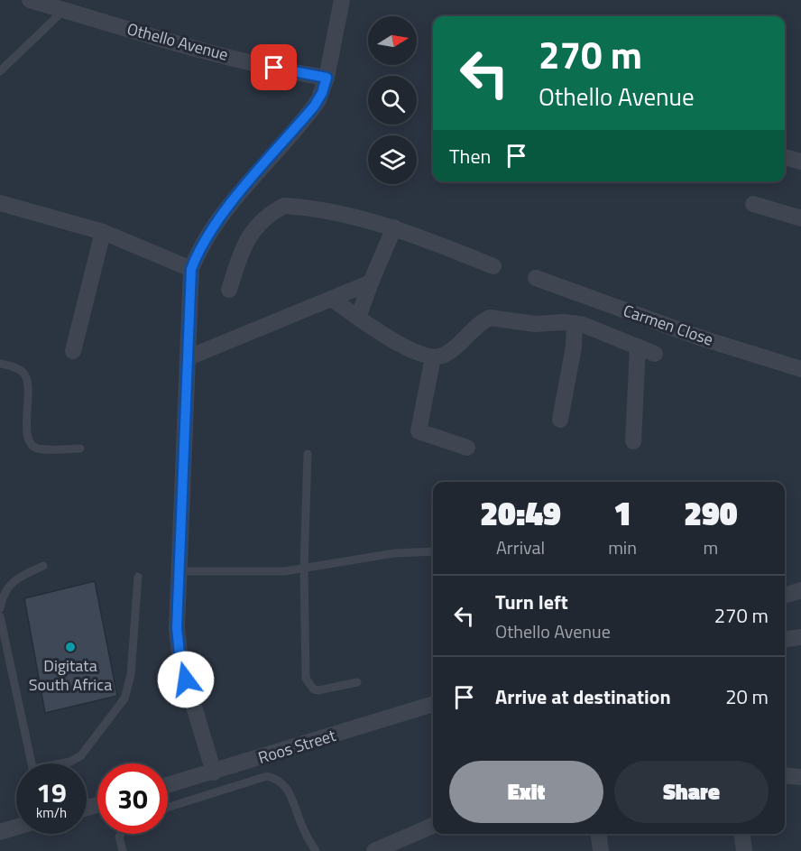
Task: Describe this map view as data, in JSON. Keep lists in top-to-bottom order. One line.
{"streets":{"street":["Othello Avenue","Carmen Close","Roos Street"]},"places":["Digitata South Africa"],"north":"right","page":{"turn":["270 m","Othello Avenue"],"then":"Then","eta":["20:49","Arrival","1","min","290","m"],"list":[{"name":"Turn left","note":"Othello Avenue","value":"270 m"},{"name":"Arrive at destination","value":"20 m"}],"buttons":["Exit","Share"],"speed":"19 km/h","limit":"30"}}
